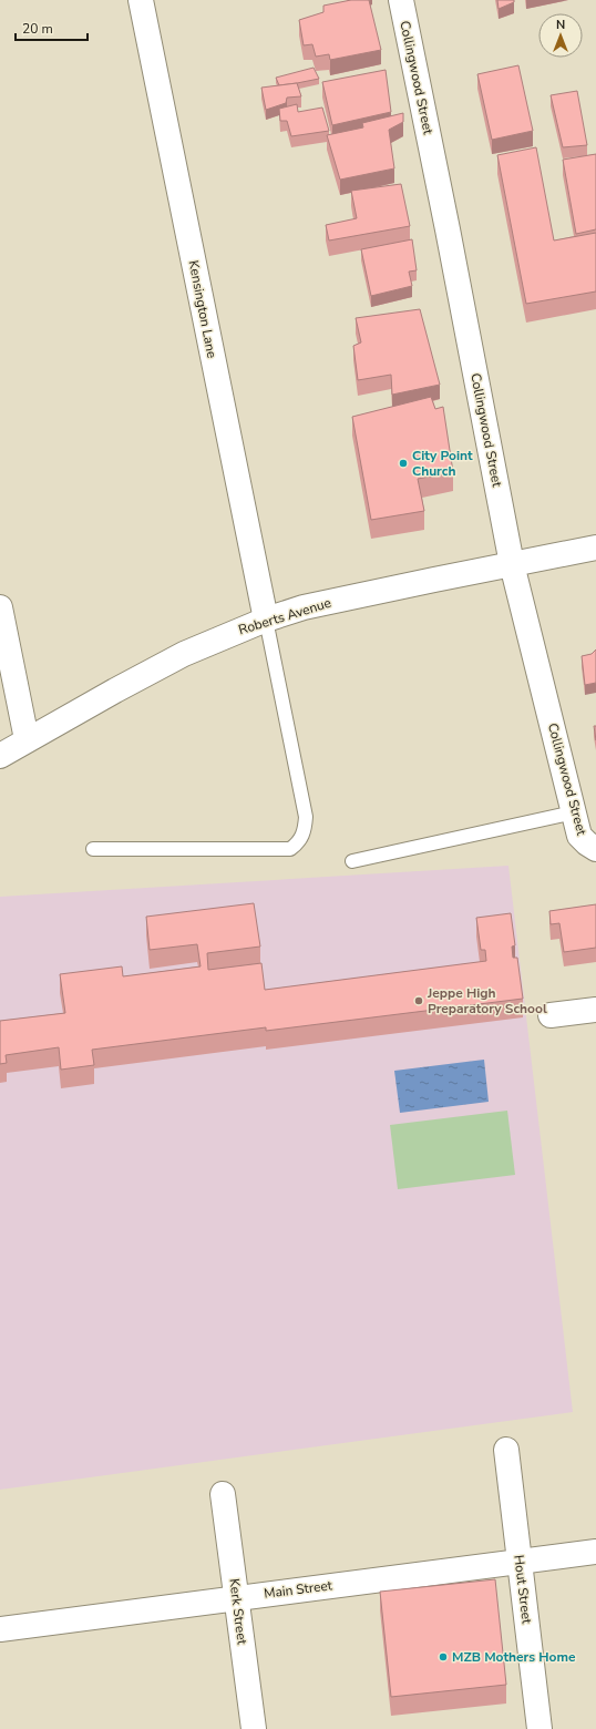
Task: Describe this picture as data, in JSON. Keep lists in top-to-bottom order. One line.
{"streets":{"street":["Collingwood Street","Kensington Lane","Roberts Avenue","Main Street","Hout Street","Kerk Street"]},"crossings":[["Collingwood Street","Roberts Avenue"],["Kensington Lane","Roberts Avenue"],["Main Street","Hout Street"],["Main Street","Kerk Street"]],"places":["City Point Church","Jeppe High Preparatory School","MZB Mothers Home"],"scale_bar":"20 m","north":"top"}
